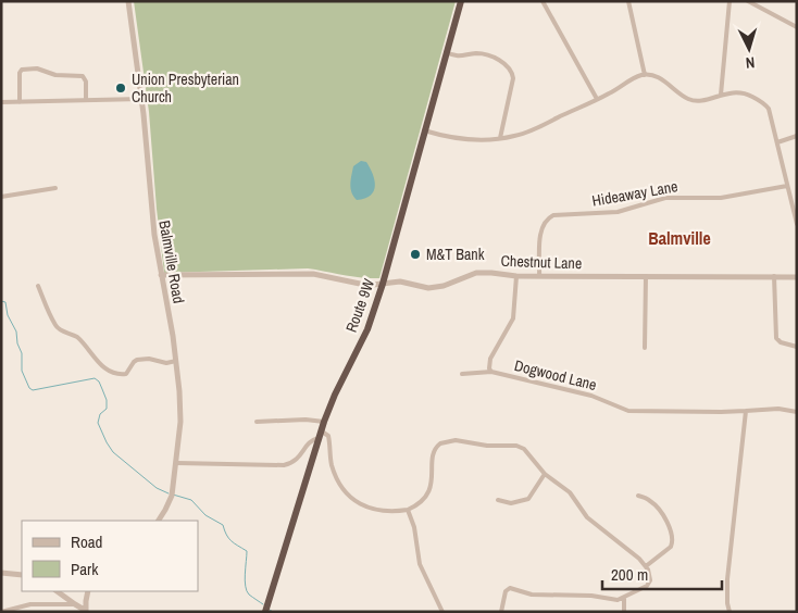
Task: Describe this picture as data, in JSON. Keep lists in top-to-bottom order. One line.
{"streets":{"highway":["Route 9W"],"street":["Hideaway Lane","Balmville Road","Chestnut Lane","Dogwood Lane"]},"crossings":[["Hideaway Lane","Chestnut Lane"],["Balmville Road","Chestnut Lane"],["Chestnut Lane","Route 9W"],["Chestnut Lane","Dogwood Lane"]],"districts":["Balmville"],"places":["Union Presbyterian Church","M&T Bank"],"legend":["Road","Park"],"scale_bar":"200 m","north":"bottom"}
